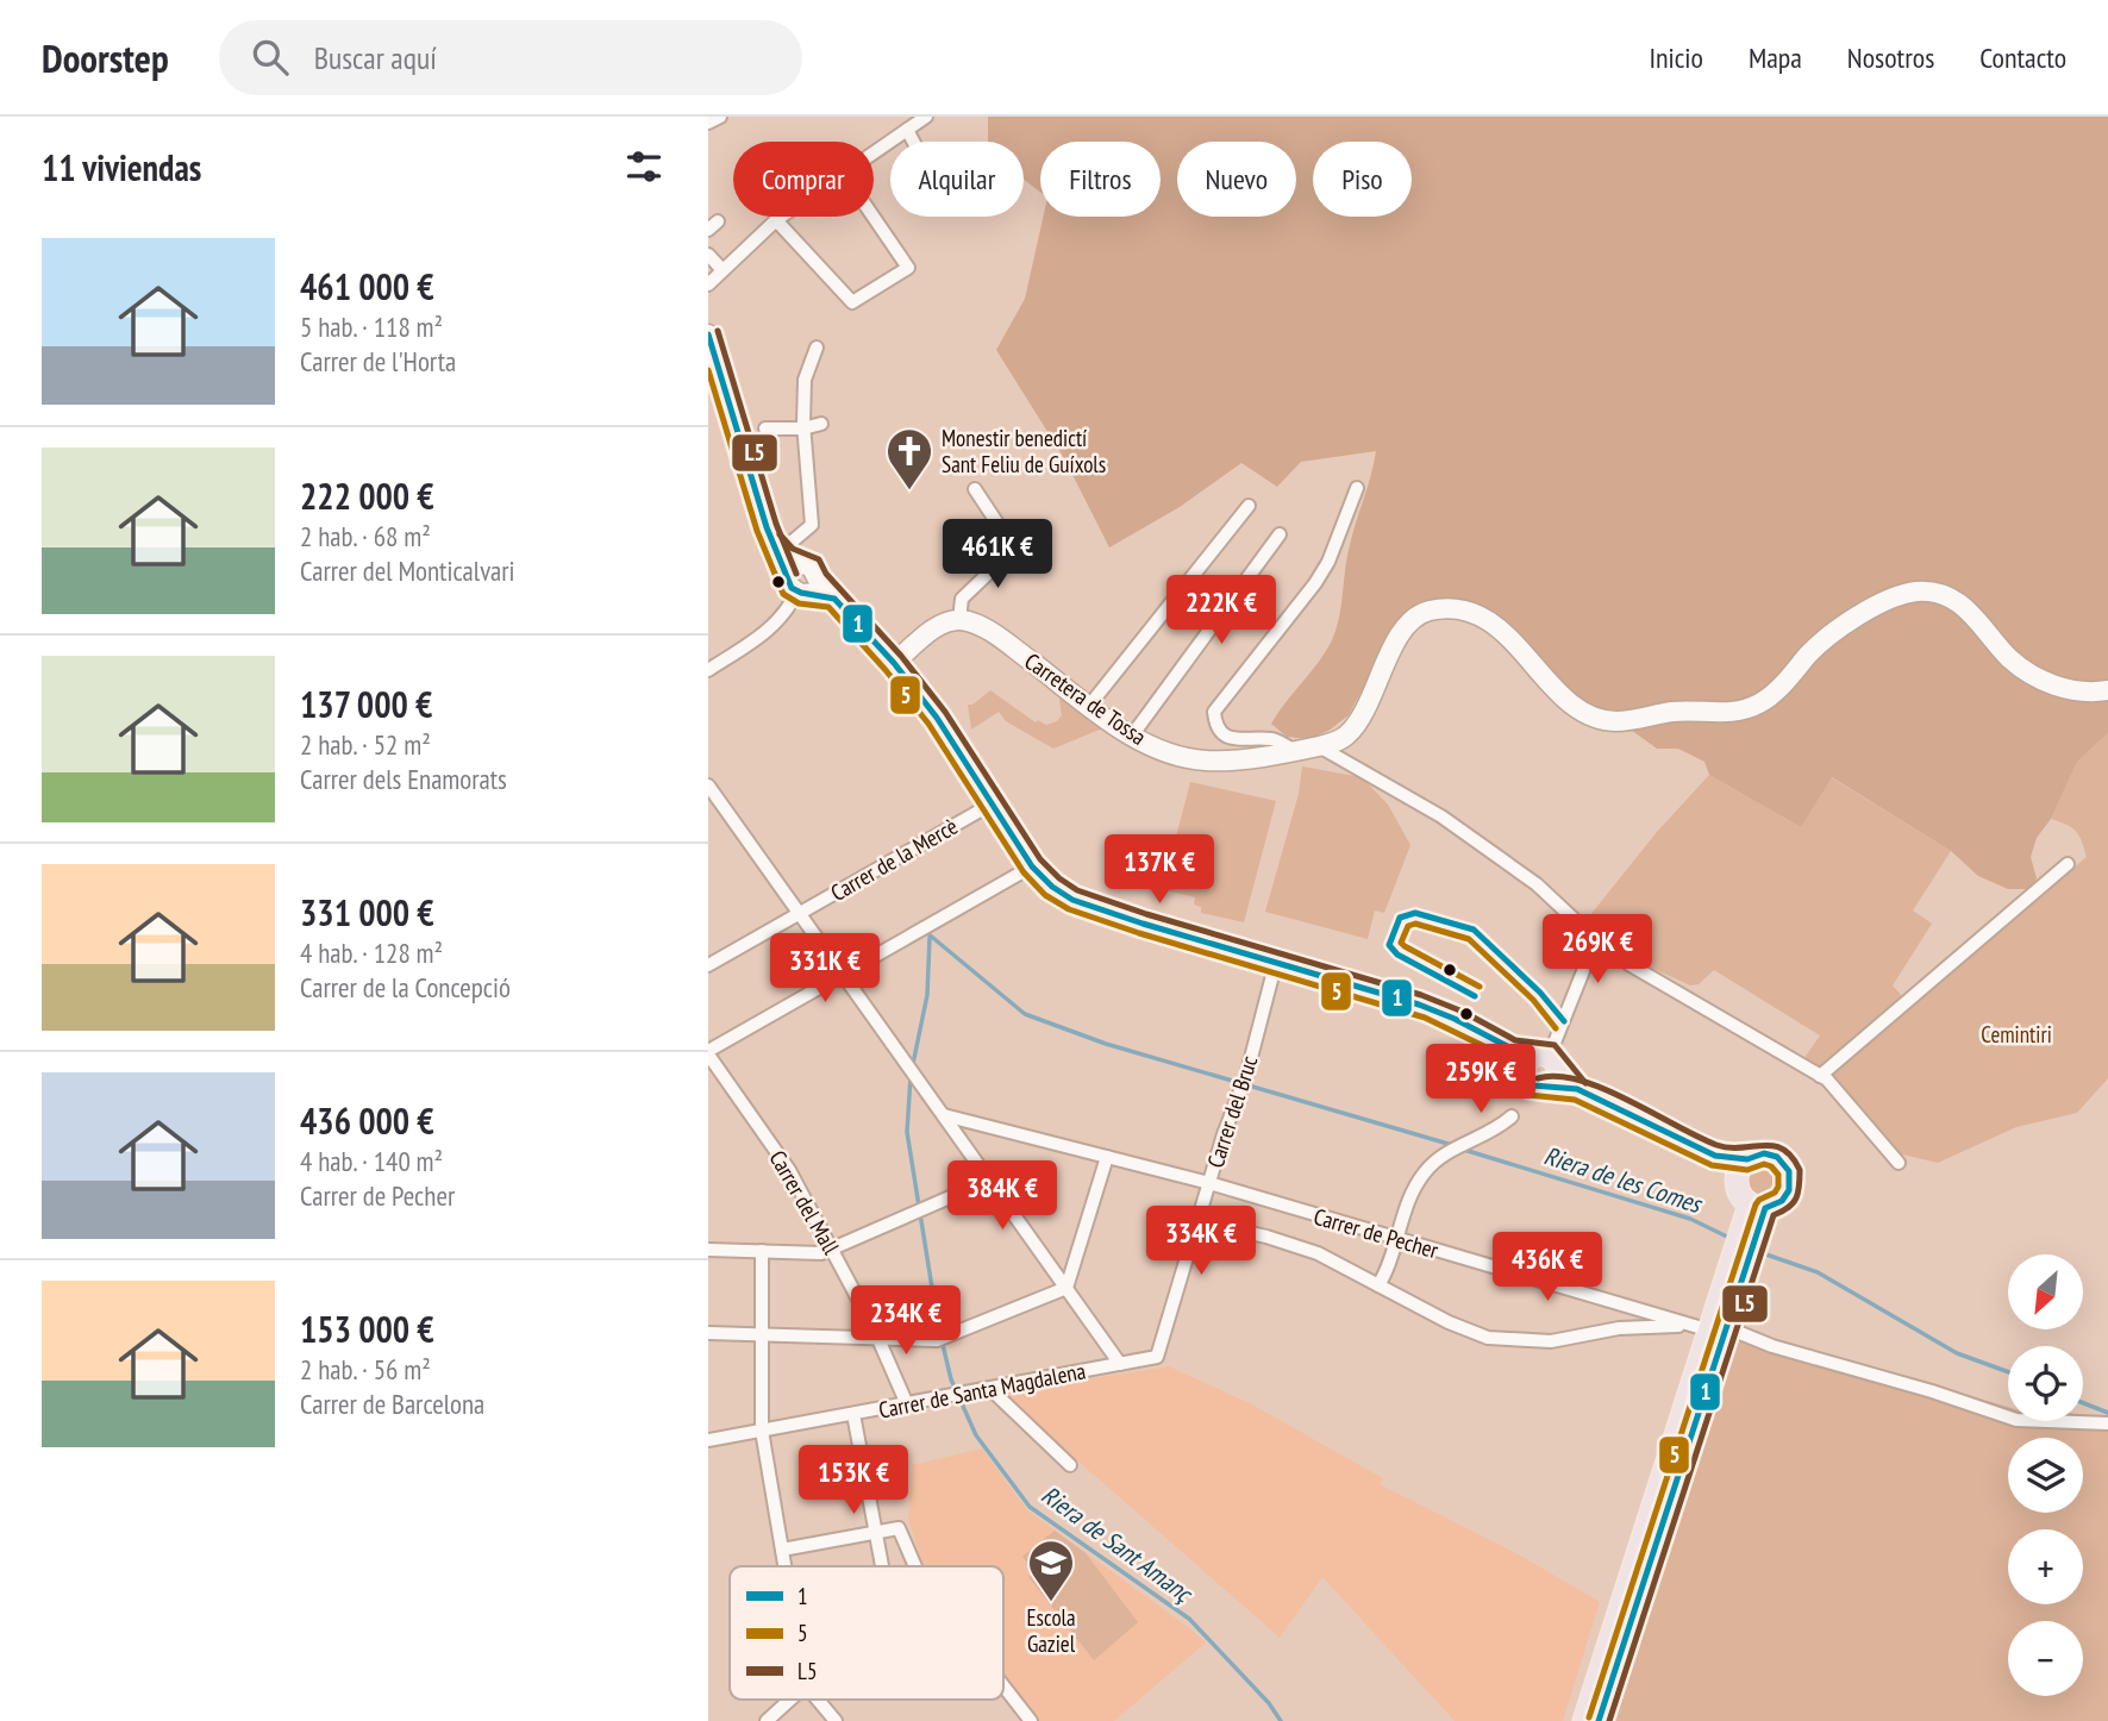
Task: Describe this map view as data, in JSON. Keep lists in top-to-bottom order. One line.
{"streets":{"main road":["Carretera de Tossa"],"street":["Carrer de la Mercè","Carrer del Bruc","Carrer del Mall","Carrer de Pecher","Carrer de Santa Magdalena"]},"crossings":[["Carrer del Bruc","Carrer de Pecher"],["Carrer del Bruc","Carrer de Santa Magdalena"],["Carrer del Mall","Carrer de Santa Magdalena"]],"water":["Riera de les Comes","Riera de Sant Amanç"],"parks":["Cemintiri"],"places":{"church":["Monestir benedictí Sant Feliu de Guíxols"],"school or university":["Escola Gaziel"]},"lines":["transit line L5","transit line 1","transit line 5"],"legend":["1","5","L5"],"north":"bottom left","page":{"header":"Doorstep","search":"Buscar aquí","nav":["Inicio","Mapa","Nosotros","Contacto"],"heading":"11 viviendas","chip":["Comprar","Alquilar","Filtros","Nuevo","Piso"],"list":[{"name":"461 000 €","note":"5 hab. · 118 m² · Carrer de l'Horta"},{"name":"222 000 €","note":"2 hab. · 68 m² · Carrer del Monticalvari"},{"name":"137 000 €","note":"2 hab. · 52 m² · Carrer dels Enamorats"},{"name":"331 000 €","note":"4 hab. · 128 m² · Carrer de la Concepció"},{"name":"436 000 €","note":"4 hab. · 140 m² · Carrer de Pecher"},{"name":"153 000 €","note":"2 hab. · 56 m² · Carrer de Barcelona"}],"price":["461K €","222K €","137K €","269K €","331K €","259K €","384K €","334K €","436K €","234K €","153K €"],"map_buttons":["+","−"]}}
